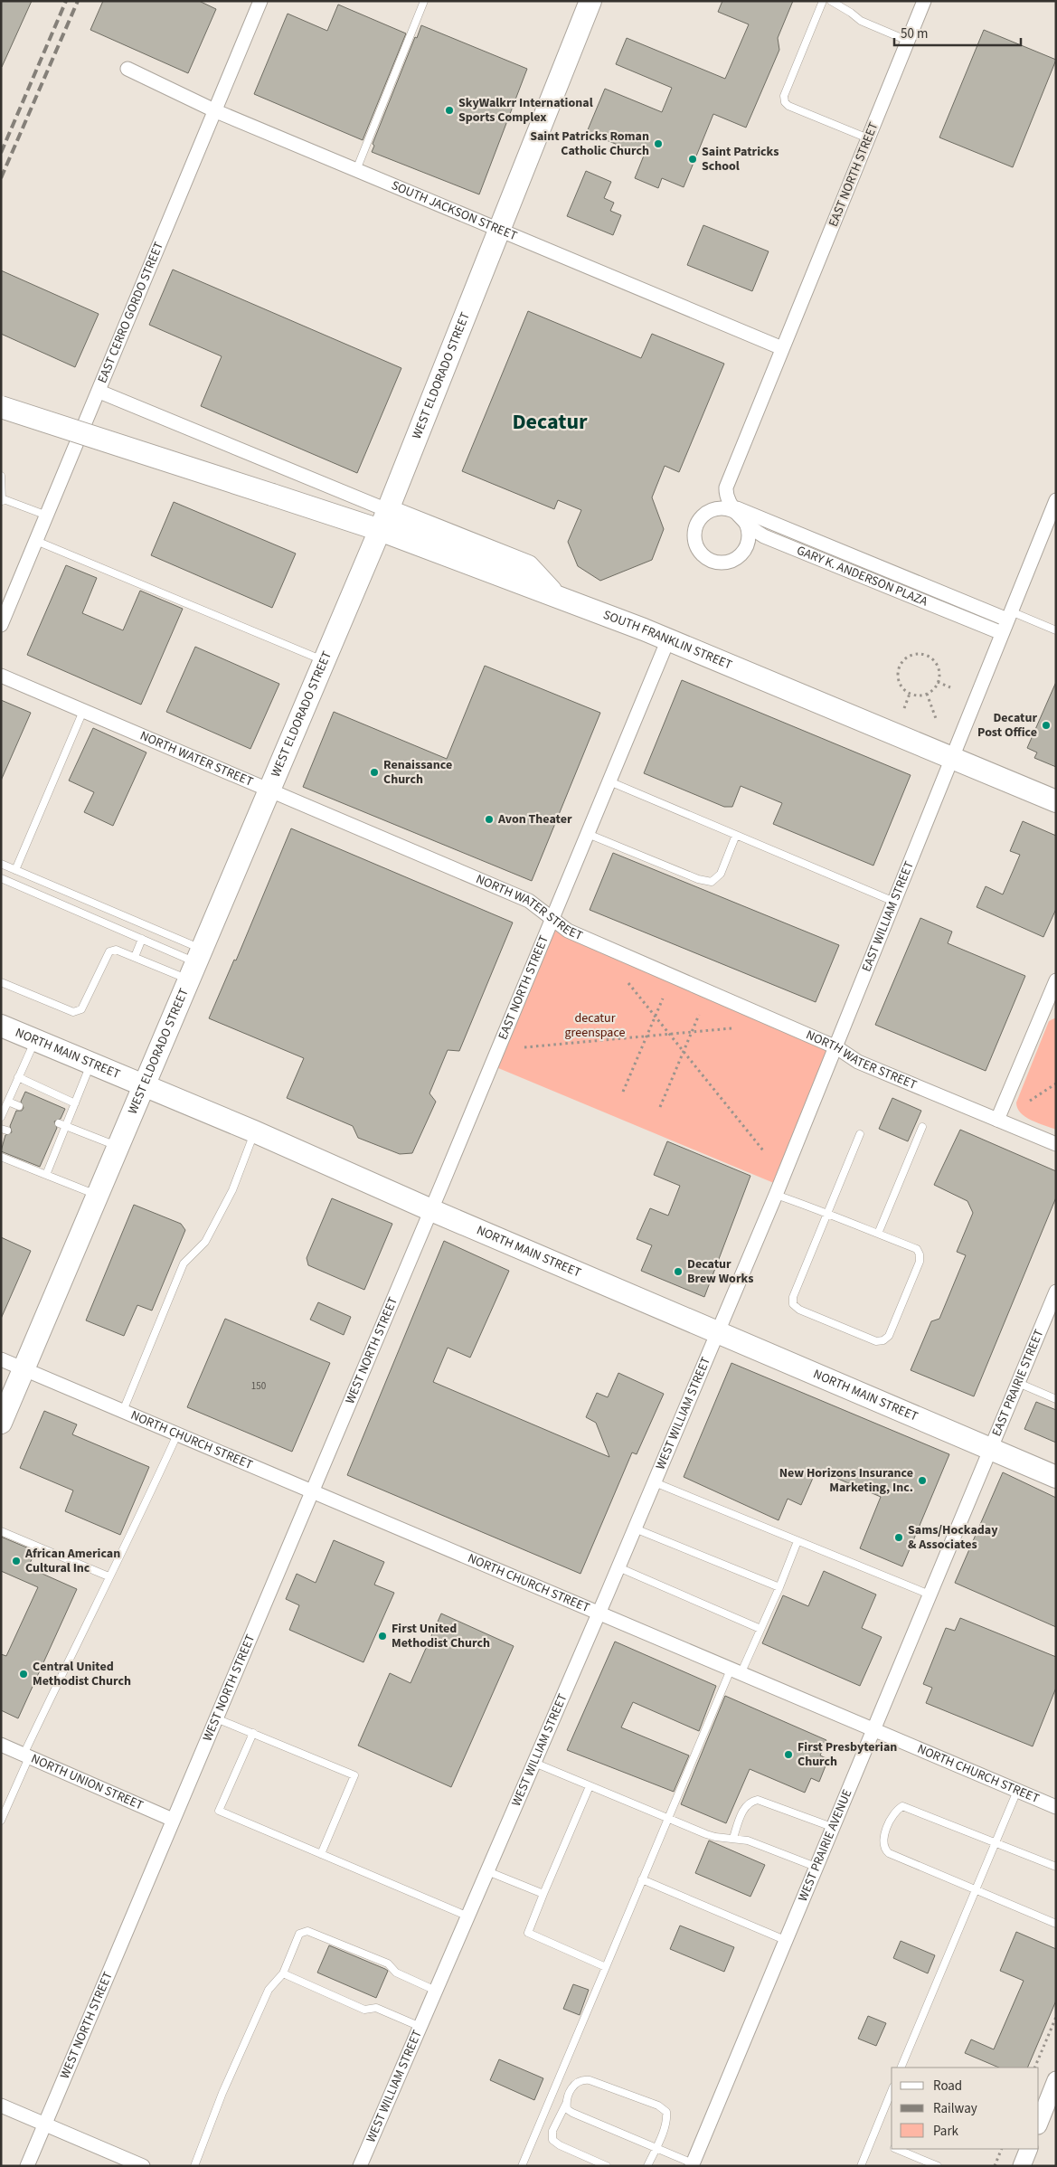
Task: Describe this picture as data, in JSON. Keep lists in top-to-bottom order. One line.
{"streets":{"main road":["WEST ELDORADO STREET","SOUTH FRANKLIN STREET","NORTH MAIN STREET"],"street":["EAST NORTH STREET","SOUTH JACKSON STREET","EAST CERRO GORDO STREET","GARY K. ANDERSON PLAZA","NORTH WATER STREET","EAST WILLIAM STREET","WEST NORTH STREET","EAST PRAIRIE STREET","WEST WILLIAM STREET","NORTH CHURCH STREET","NORTH UNION STREET","WEST PRAIRIE AVENUE"]},"crossings":[["EAST NORTH STREET","SOUTH JACKSON STREET"],["EAST NORTH STREET","SOUTH FRANKLIN STREET"],["EAST NORTH STREET","NORTH WATER STREET"],["EAST NORTH STREET","NORTH MAIN STREET"],["EAST NORTH STREET","WEST NORTH STREET"],["SOUTH JACKSON STREET","EAST CERRO GORDO STREET"],["SOUTH JACKSON STREET","WEST ELDORADO STREET"],["WEST ELDORADO STREET","SOUTH FRANKLIN STREET"],["WEST ELDORADO STREET","NORTH WATER STREET"],["WEST ELDORADO STREET","NORTH MAIN STREET"],["WEST ELDORADO STREET","NORTH CHURCH STREET"],["GARY K. ANDERSON PLAZA","EAST WILLIAM STREET"],["SOUTH FRANKLIN STREET","EAST WILLIAM STREET"],["NORTH WATER STREET","EAST WILLIAM STREET"],["EAST WILLIAM STREET","NORTH MAIN STREET"],["EAST WILLIAM STREET","WEST WILLIAM STREET"],["NORTH MAIN STREET","WEST NORTH STREET"],["NORTH MAIN STREET","EAST PRAIRIE STREET"],["NORTH MAIN STREET","WEST WILLIAM STREET"],["NORTH MAIN STREET","WEST PRAIRIE AVENUE"],["WEST NORTH STREET","NORTH CHURCH STREET"],["WEST NORTH STREET","NORTH UNION STREET"],["EAST PRAIRIE STREET","WEST PRAIRIE AVENUE"],["WEST WILLIAM STREET","NORTH CHURCH STREET"],["NORTH CHURCH STREET","WEST PRAIRIE AVENUE"]],"districts":["Decatur"],"parks":["decatur greenspace"],"places":["SkyWalkrr International Sports Complex","Saint Patricks Roman Catholic Church","Saint Patricks School","Decatur Post Office","Renaissance Church","Avon Theater","Decatur Brew Works","New Horizons Insurance Marketing, Inc.","Sams/Hockaday & Associates","African American Cultural Inc","First United Methodist Church","Central United Methodist Church","First Presbyterian Church"],"house_numbers":["150"],"legend":["Road","Railway","Park"],"scale_bar":"50 m"}
